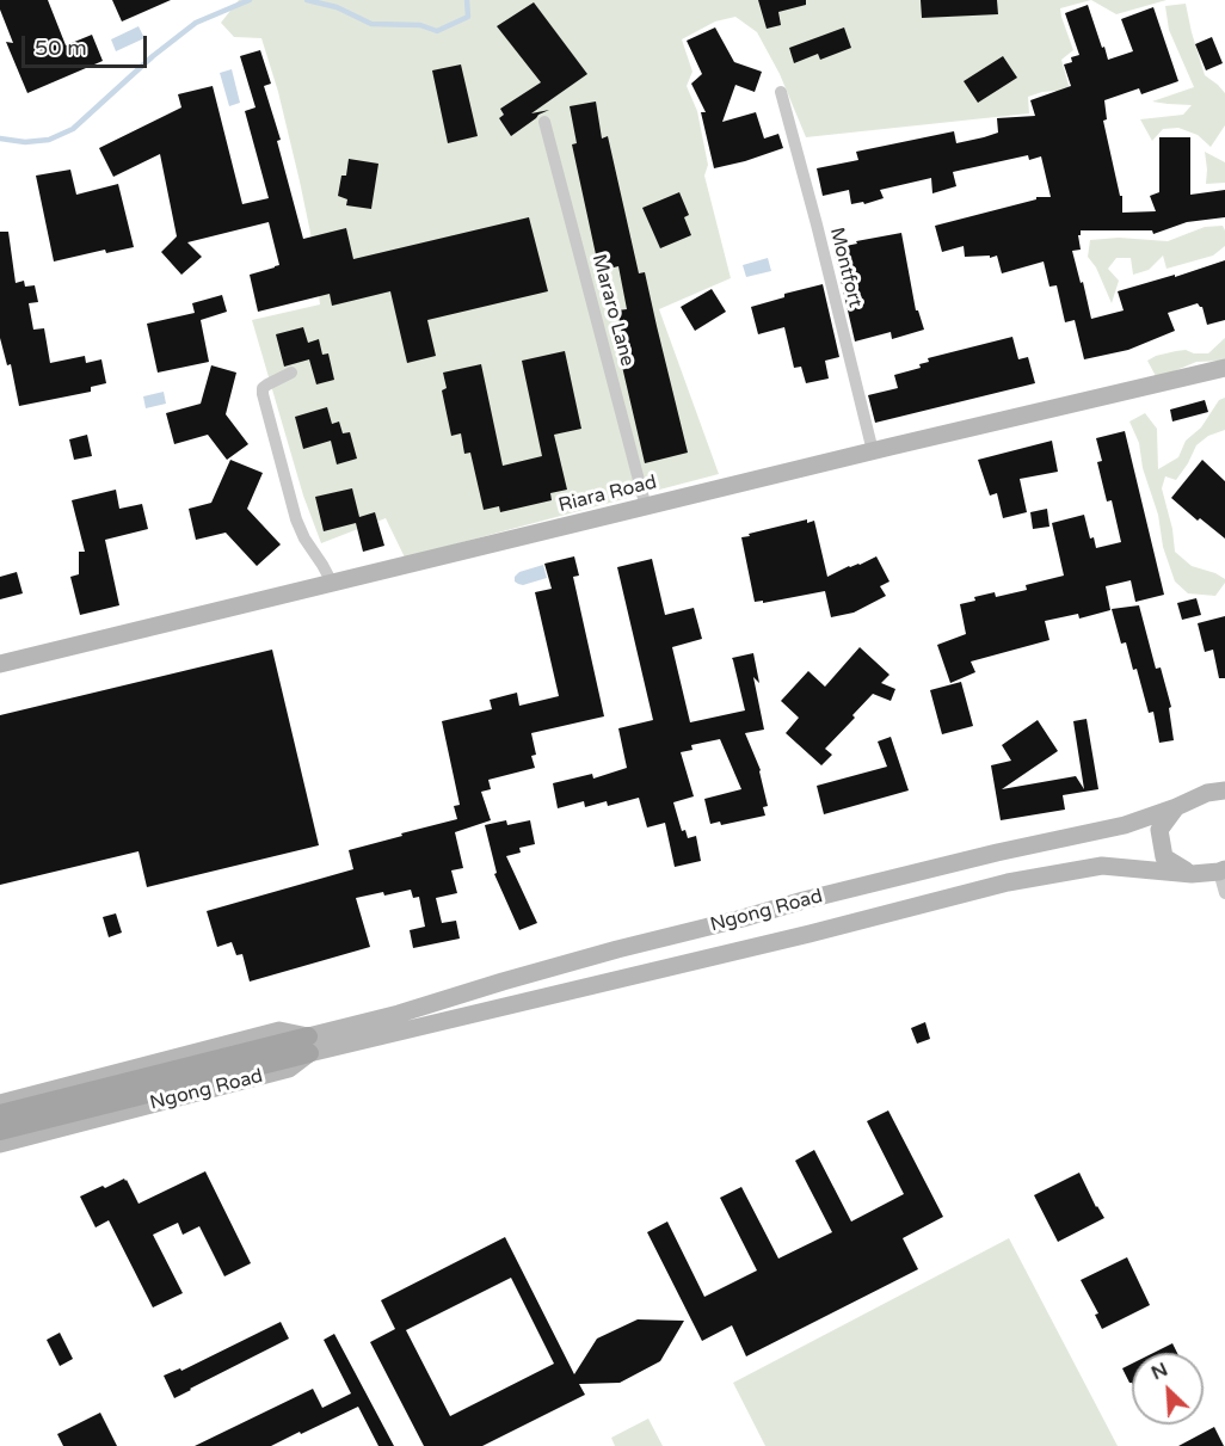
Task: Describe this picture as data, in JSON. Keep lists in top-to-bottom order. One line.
{"streets":{"main road":["Riara Road","Ngong Road"],"street":["Montfort","Mararo Lane"]},"crossings":[["Montfort","Riara Road"],["Mararo Lane","Riara Road"]],"scale_bar":"50 m","north":"top left"}
